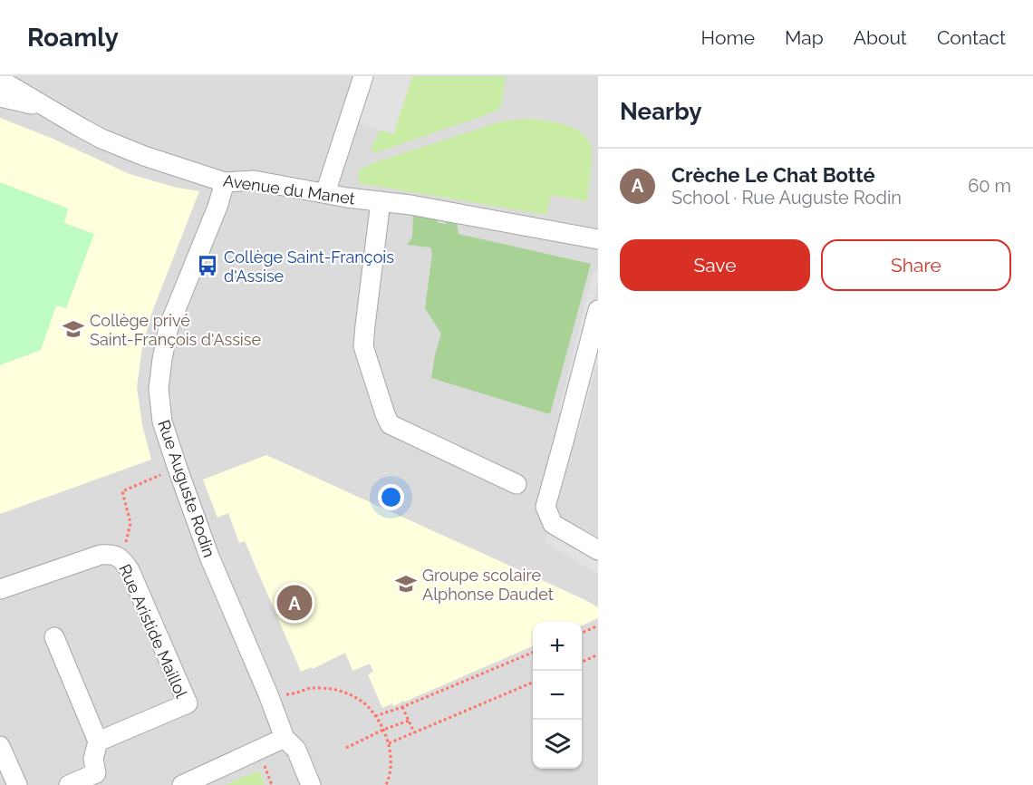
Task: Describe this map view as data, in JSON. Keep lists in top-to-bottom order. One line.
{"streets":{"street":["Avenue du Manet","Rue Auguste Rodin","Rue Aristide Maillol"]},"crossings":[["Avenue du Manet","Rue Auguste Rodin"]],"places":{"bus stop":["Collège Saint-François d'Assise"],"school or university":["Collège privé Saint-François d'Assise","Groupe scolaire Alphonse Daudet"]},"page":{"header":"Roamly","nav":["Home","Map","About","Contact"],"heading":"Nearby","list":[{"mark":"A","name":"Crèche Le Chat Botté","note":"School · Rue Auguste Rodin","value":"60 m"}],"buttons":["Save","Share"],"pins":"A","map_buttons":["+","−"]}}
